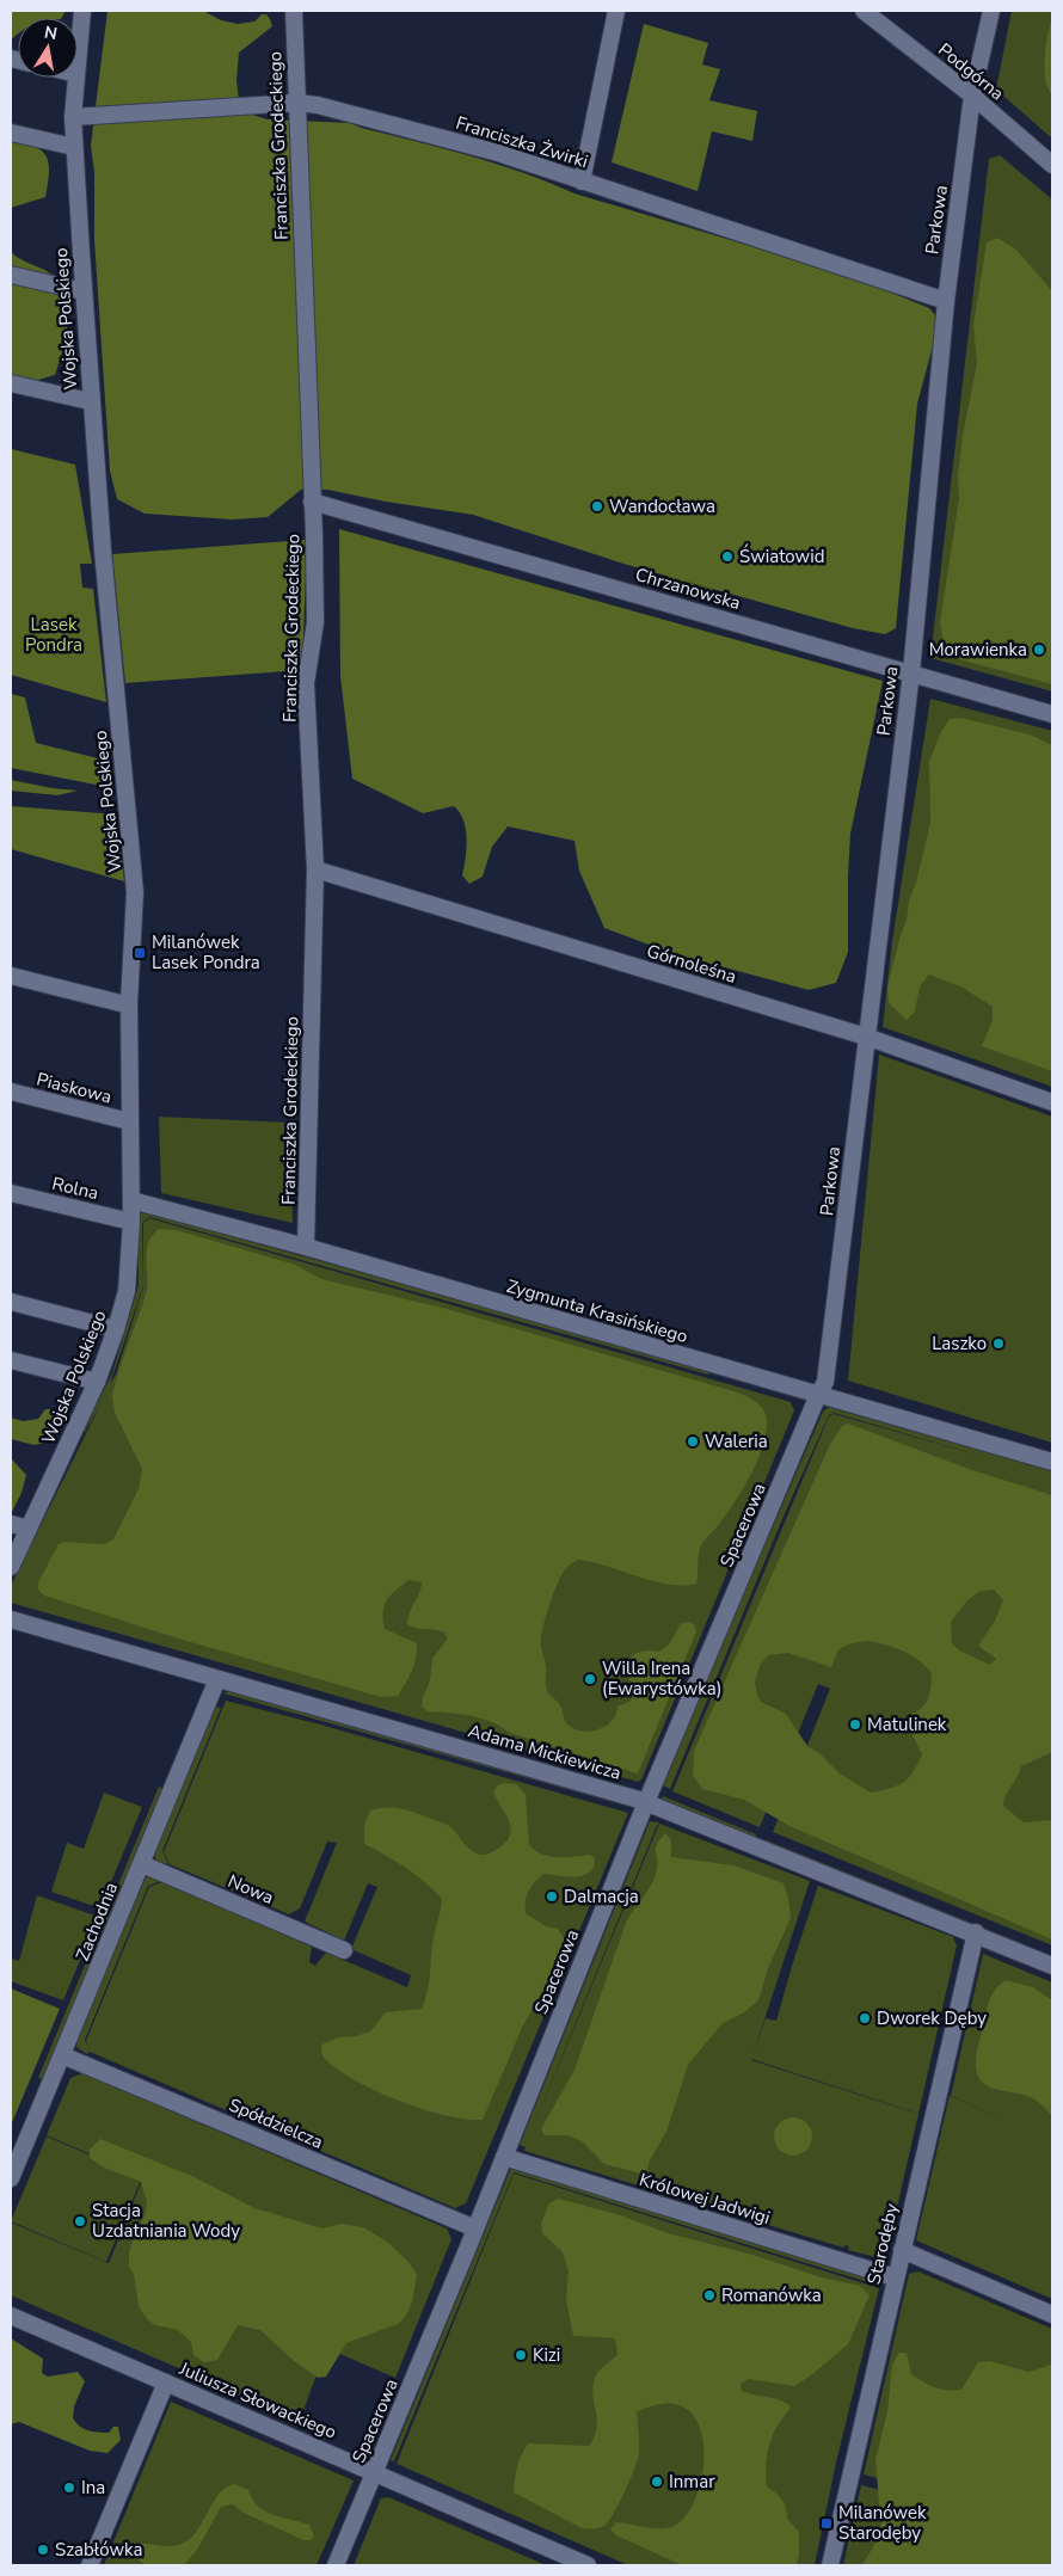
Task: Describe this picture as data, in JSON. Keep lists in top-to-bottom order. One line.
{"streets":{"street":["Podgórna","Franciszka Żwirki","Franciszka Grodeckiego","Parkowa","Wojska Polskiego","Chrzanowska","Górnoleśna","Piaskowa","Rolna","Zygmunta Krasińskiego","Spacerowa","Adama Mickiewicza","Nowa","Zachodnia","Spółdzielcza","Królowej Jadwigi","Starodęby","Juliusza Słowackiego"]},"crossings":[["Podgórna","Parkowa"],["Franciszka Żwirki","Franciszka Grodeckiego"],["Franciszka Żwirki","Parkowa"],["Franciszka Żwirki","Wojska Polskiego"],["Franciszka Grodeckiego","Chrzanowska"],["Franciszka Grodeckiego","Górnoleśna"],["Franciszka Grodeckiego","Zygmunta Krasińskiego"],["Parkowa","Chrzanowska"],["Parkowa","Górnoleśna"],["Parkowa","Zygmunta Krasińskiego"],["Parkowa","Spacerowa"],["Wojska Polskiego","Piaskowa"],["Wojska Polskiego","Rolna"],["Wojska Polskiego","Zygmunta Krasińskiego"],["Zygmunta Krasińskiego","Spacerowa"],["Spacerowa","Adama Mickiewicza"],["Spacerowa","Spółdzielcza"],["Spacerowa","Królowej Jadwigi"],["Spacerowa","Juliusza Słowackiego"],["Adama Mickiewicza","Zachodnia"],["Adama Mickiewicza","Starodęby"],["Nowa","Zachodnia"],["Zachodnia","Spółdzielcza"],["Królowej Jadwigi","Starodęby"]],"parks":["Lasek Pondra"],"places":{"other":["Wandocława","Światowid","Morawienka","Laszko","Waleria","Willa Irena (Ewarystówka)","Matulinek","Dalmacja","Dworek Dęby","Stacja Uzdatniania Wody","Romanówka","Kizi","Inmar","Ina","Szabłówka"],"transit":["Milanówek Lasek Pondra","Milanówek Starodęby"]},"north":"top"}
